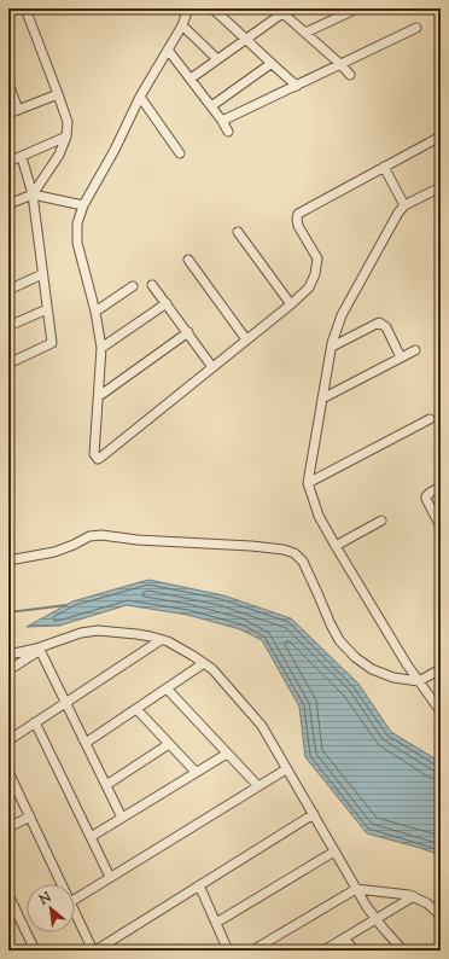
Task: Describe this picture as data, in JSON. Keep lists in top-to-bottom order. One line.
{"north":"top left"}
